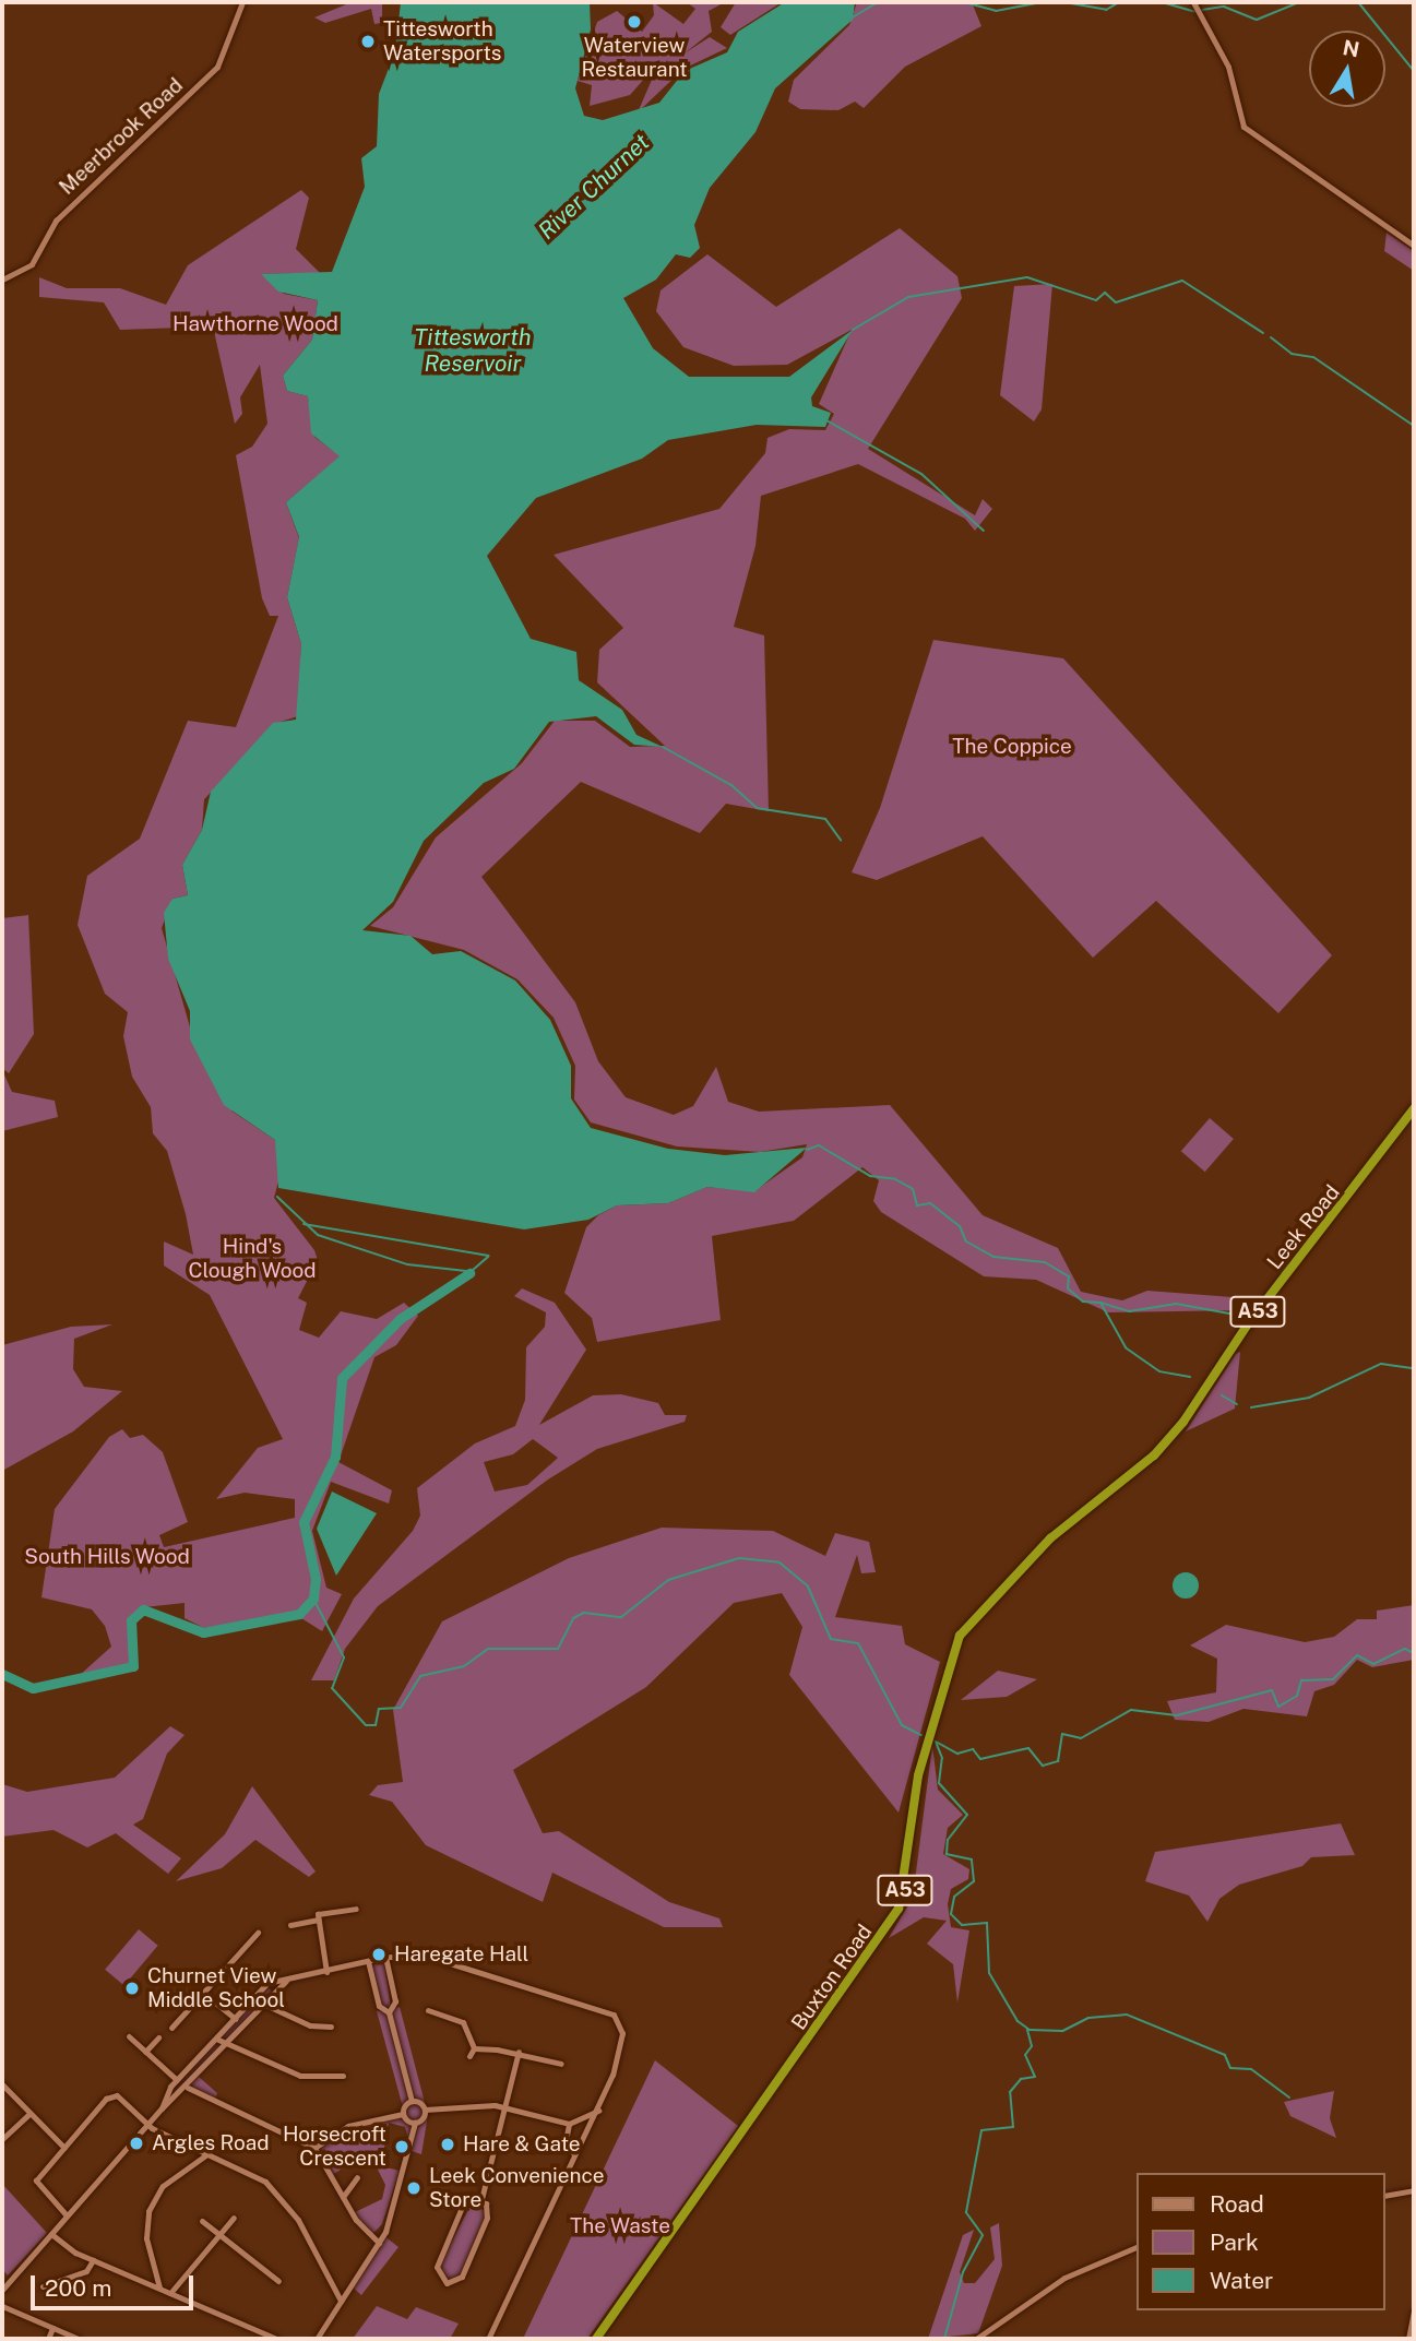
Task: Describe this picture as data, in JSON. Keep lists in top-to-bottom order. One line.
{"streets":{"highway":["Leek Road","A53","Buxton Road"],"street":["Meerbrook Road"]},"crossings":[["Leek Road","Buxton Road"]],"water":["River Churnet","Tittesworth Reservoir"],"parks":["Hawthorne Wood","The Coppice","Hind's Clough Wood","South Hills Wood","The Waste"],"places":["Waterview Restaurant","Tittesworth Watersports","Haregate Hall","Churnet View Middle School","Argles Road","Hare & Gate","Horsecroft Crescent","Leek Convenience Store"],"legend":["Road","Park","Water"],"scale_bar":"200 m","north":"top"}
